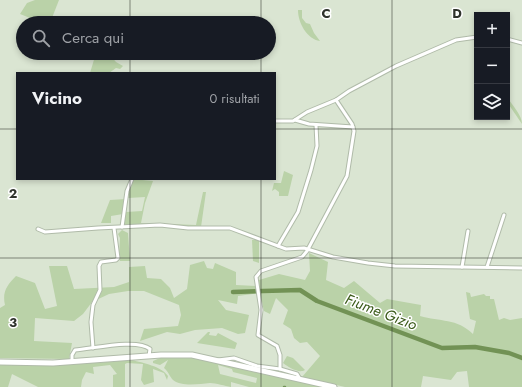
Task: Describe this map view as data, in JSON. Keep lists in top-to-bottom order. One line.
{"water":["Fiume Gizio"],"page":{"map_buttons":["+","−"],"search":"Cerca qui","heading":["Vicino","0 risultati"]},"grid":{"columns":["C","D"],"rows":["2","3"]}}
